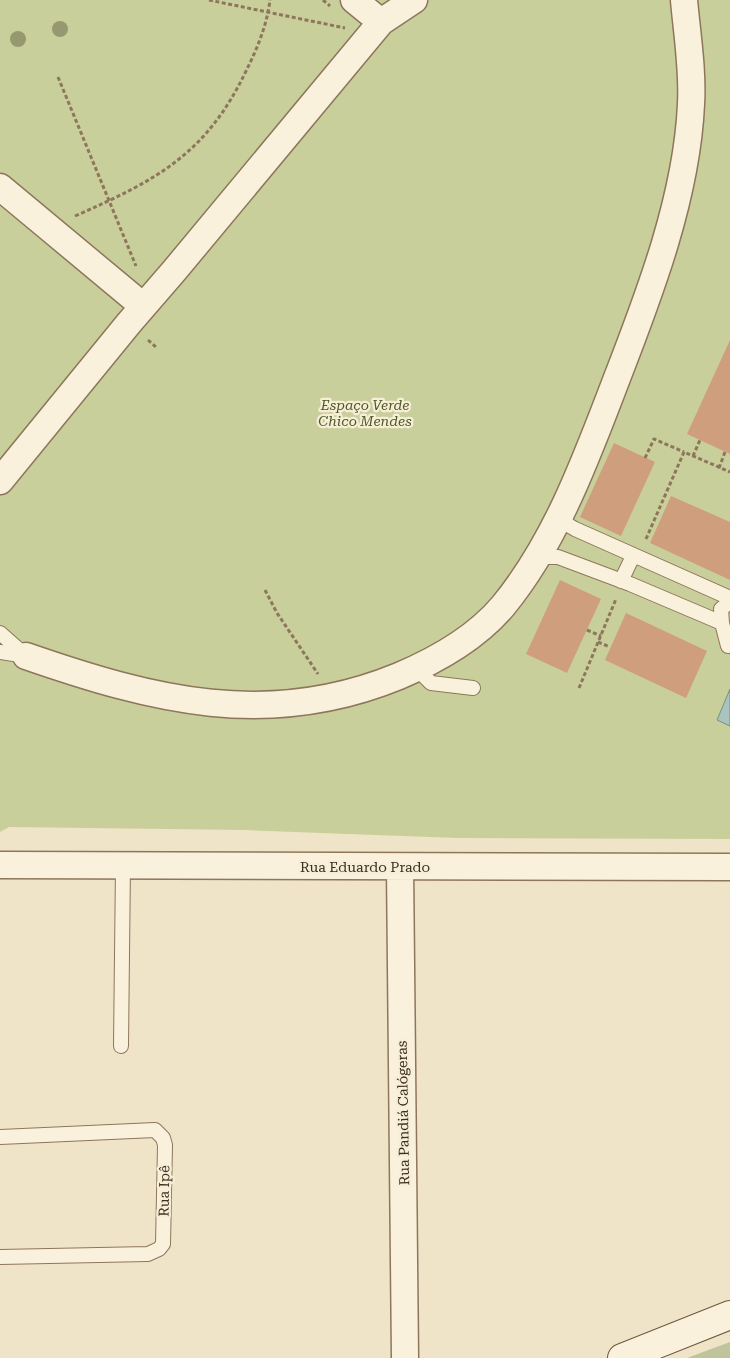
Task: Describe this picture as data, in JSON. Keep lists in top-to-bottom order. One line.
{"streets":{"street":["Rua Eduardo Prado","Rua Pandiá Calógeras"],"lane":["Rua Ipê"]},"crossings":[["Rua Eduardo Prado","Rua Pandiá Calógeras"]],"parks":["Espaço Verde Chico Mendes"]}
